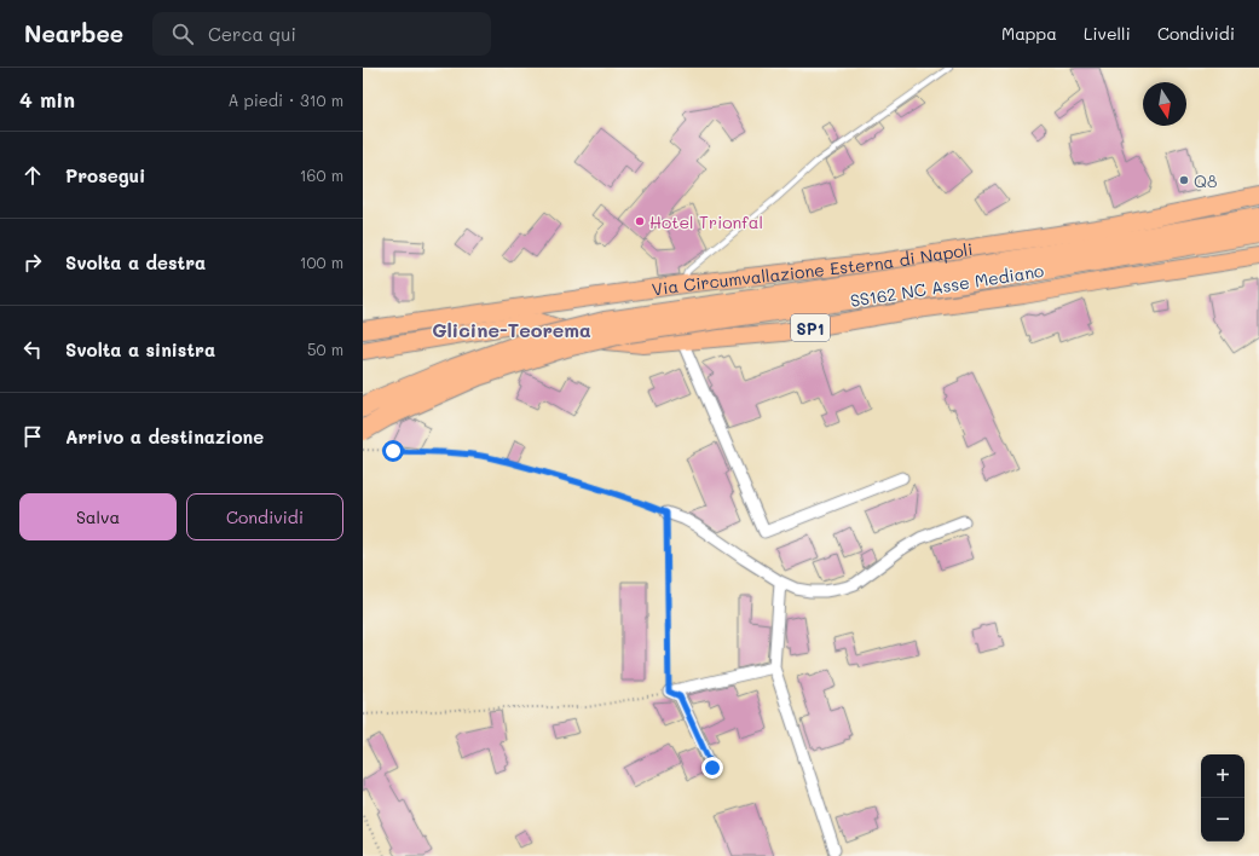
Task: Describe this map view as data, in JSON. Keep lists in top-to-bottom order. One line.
{"streets":{"highway":["SS162 NC Asse Mediano"],"main road":["Via Circumvallazione Esterna di Napoli","SP1"]},"districts":["Glicine-Teorema"],"places":["Q8","Hotel Trionfal"],"north":"bottom","page":{"header":"Nearbee","search":"Cerca qui","nav":["Mappa","Livelli","Condividi"],"heading":["4 min","A piedi · 310 m"],"list":[["Prosegui","160 m"],["Svolta a destra","100 m"],["Svolta a sinistra","50 m"],"Arrivo a destinazione"],"buttons":["Salva","Condividi"],"map_buttons":["+","−"]}}
